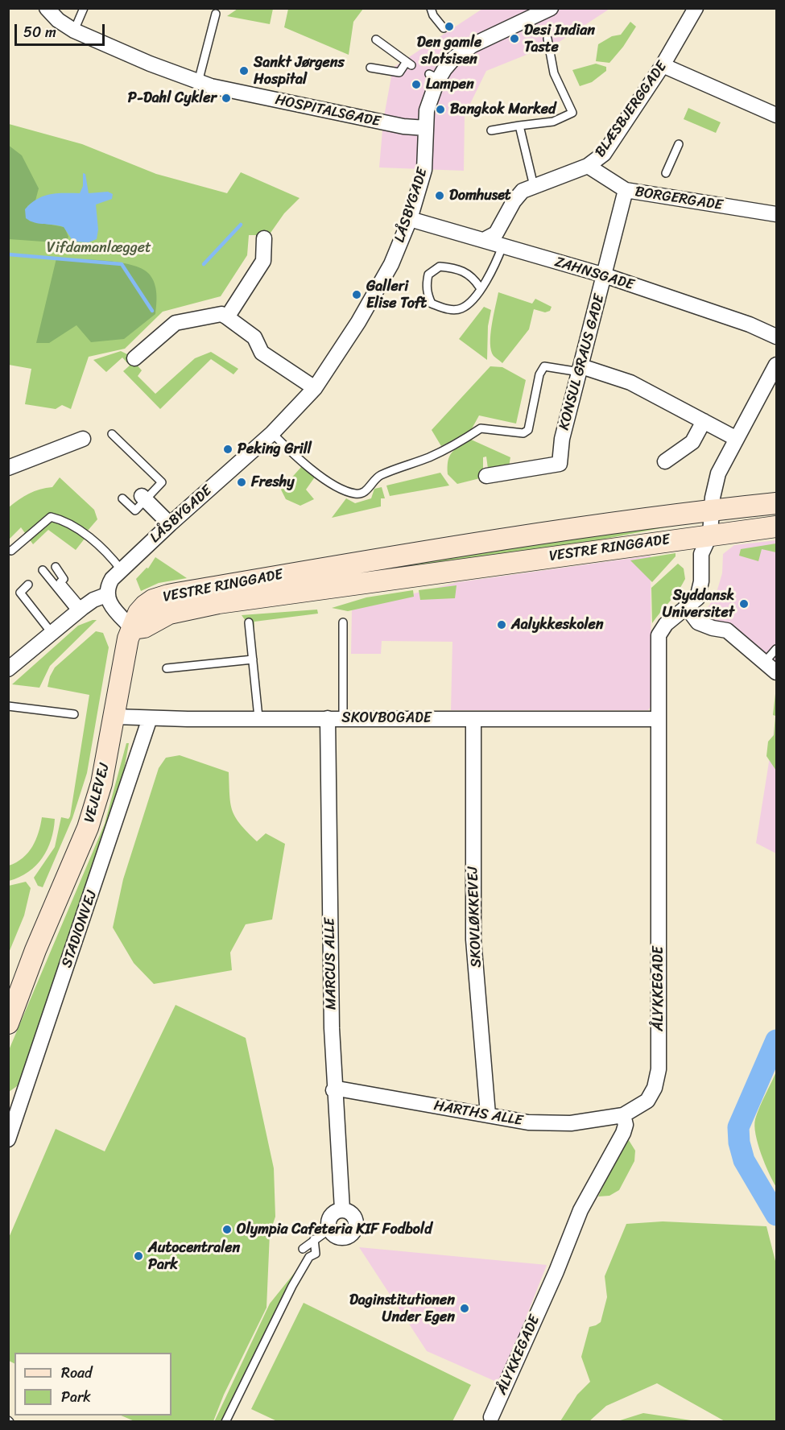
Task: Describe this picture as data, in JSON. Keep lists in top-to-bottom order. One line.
{"streets":{"main road":["VESTRE RINGGADE","VEJLEVEJ"],"street":["BLÆSBJERGGADE","HOSPITALSGADE","BORGERGADE","LÅSBYGADE","ZAHNSGADE","KONSUL GRAUS GADE","SKOVBOGADE","SKOVLØKKEVEJ","STADIONVEJ","MARCUS ALLE","ÅLYKKEGADE","HARTHS ALLE"]},"crossings":[["BLÆSBJERGGADE","BORGERGADE"],["BLÆSBJERGGADE","ZAHNSGADE"],["HOSPITALSGADE","LÅSBYGADE"],["BORGERGADE","KONSUL GRAUS GADE"],["LÅSBYGADE","ZAHNSGADE"],["ZAHNSGADE","KONSUL GRAUS GADE"],["VESTRE RINGGADE","VEJLEVEJ"],["VESTRE RINGGADE","ÅLYKKEGADE"],["SKOVBOGADE","VEJLEVEJ"],["SKOVBOGADE","SKOVLØKKEVEJ"],["SKOVBOGADE","STADIONVEJ"],["SKOVBOGADE","MARCUS ALLE"],["SKOVBOGADE","ÅLYKKEGADE"],["SKOVLØKKEVEJ","HARTHS ALLE"],["MARCUS ALLE","HARTHS ALLE"],["ÅLYKKEGADE","HARTHS ALLE"]],"parks":["Vifdamanlægget"],"places":["Den gamle slotsisen","Desi Indian Taste","Sankt Jørgens Hospital","Lampen","P-Dahl Cykler","Bangkok Marked","Domhuset","Galleri Elise Toft","Peking Grill","Freshy","Syddansk Universitet","Aalykkeskolen","Olympia Cafeteria KIF Fodbold","Autocentralen Park","Daginstitutionen Under Egen"],"legend":["Road","Park"],"scale_bar":"50 m"}
